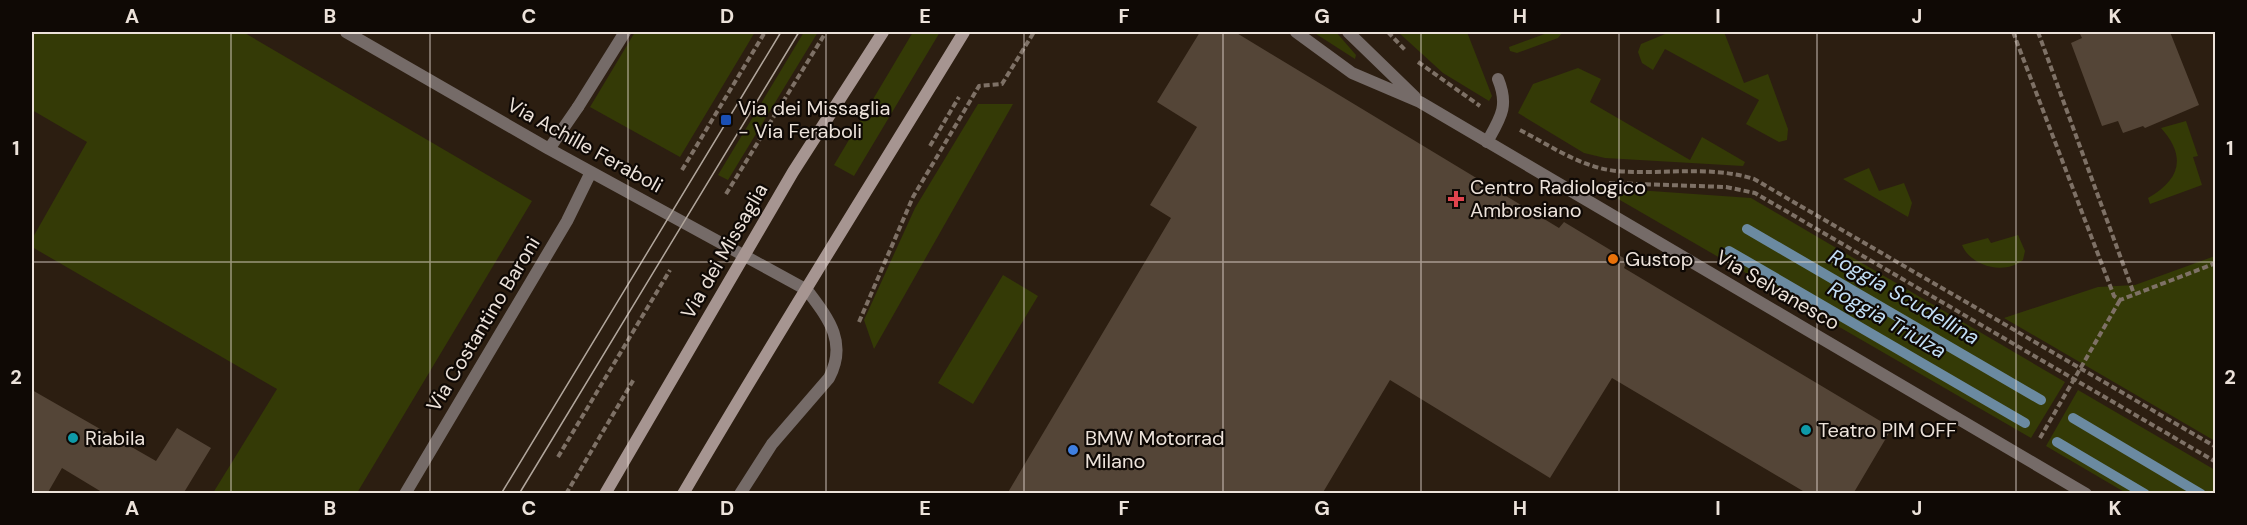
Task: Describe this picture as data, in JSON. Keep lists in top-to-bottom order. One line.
{"streets":{"main road":["Via dei Missaglia"],"street":["Via Achille Feraboli","Via Selvanesco","Via Costantino Baroni"]},"crossings":[["Via Achille Feraboli","Via dei Missaglia"],["Via Achille Feraboli","Via Costantino Baroni"]],"water":["Roggia Scudellina","Roggia Triulza"],"places":{"transit":["Via dei Missaglia - Via Feraboli"],"health":["Centro Radiologico Ambrosiano"],"other":["Gustop","Teatro PIM OFF","Riabila","BMW Motorrad Milano"]},"grid":{"columns":["A","B","C","D","E","F","G","H","I","J","K"],"rows":["1","2"]}}
